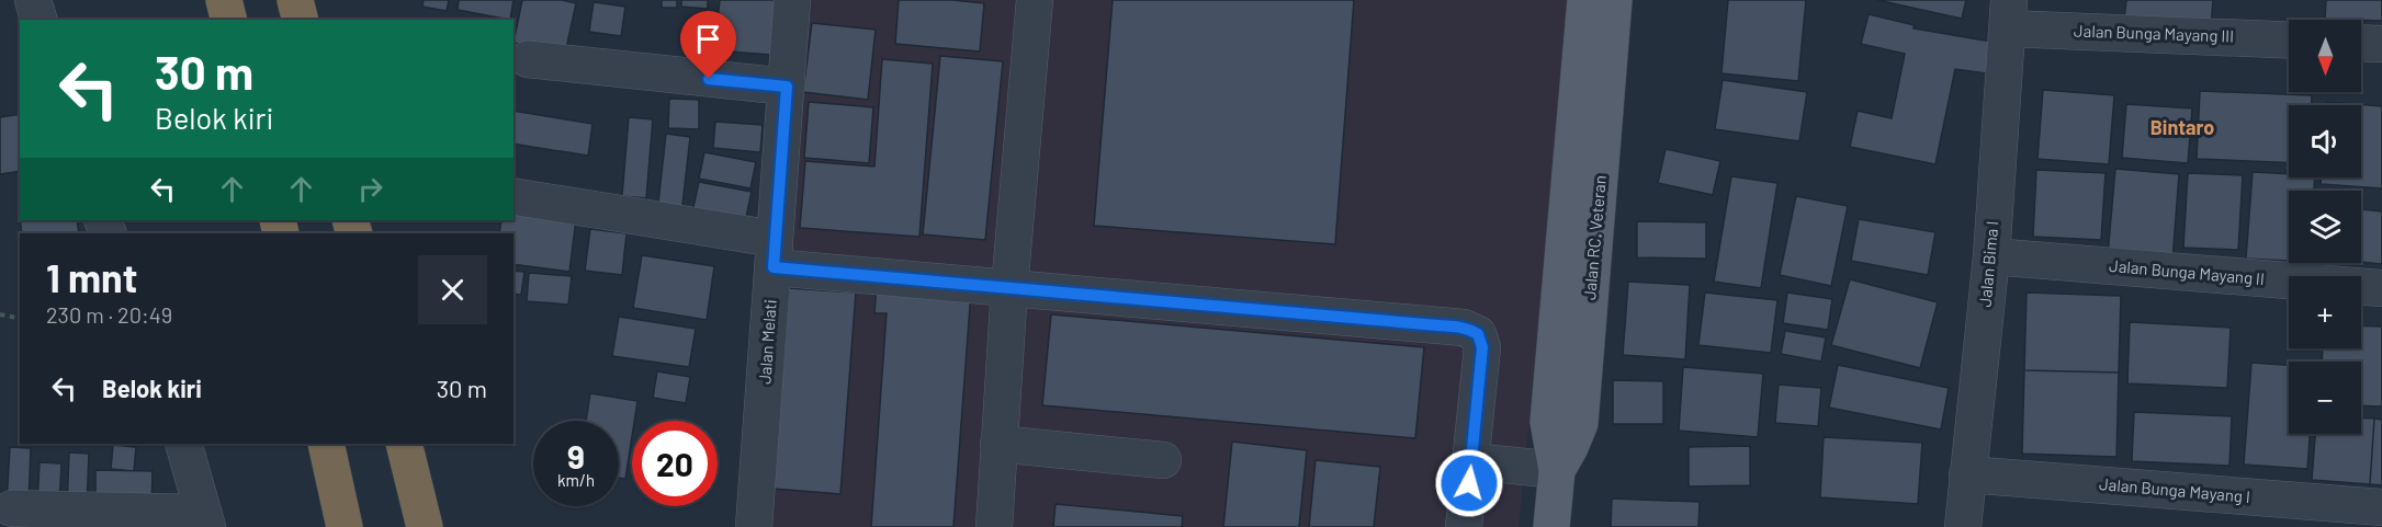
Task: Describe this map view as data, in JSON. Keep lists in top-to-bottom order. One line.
{"streets":{"main road":["Jalan RC. Veteran"],"street":["Jalan Bunga Mayang III","Jalan Bima I","Jalan Bunga Mayang II","Jalan Melati","Jalan Bunga Mayang I"]},"crossings":[["Jalan Bunga Mayang III","Jalan Bima I"],["Jalan Bima I","Jalan Bunga Mayang II"],["Jalan Bima I","Jalan Bunga Mayang I"]],"districts":["Bintaro"],"north":"bottom","page":{"map_buttons":["+","−"],"turn":["30 m","Belok kiri"],"heading":["1 mnt","230 m · 20:49"],"list":[{"name":"Belok kiri","value":"30 m"}],"speed":"9 km/h","limit":"20"}}
